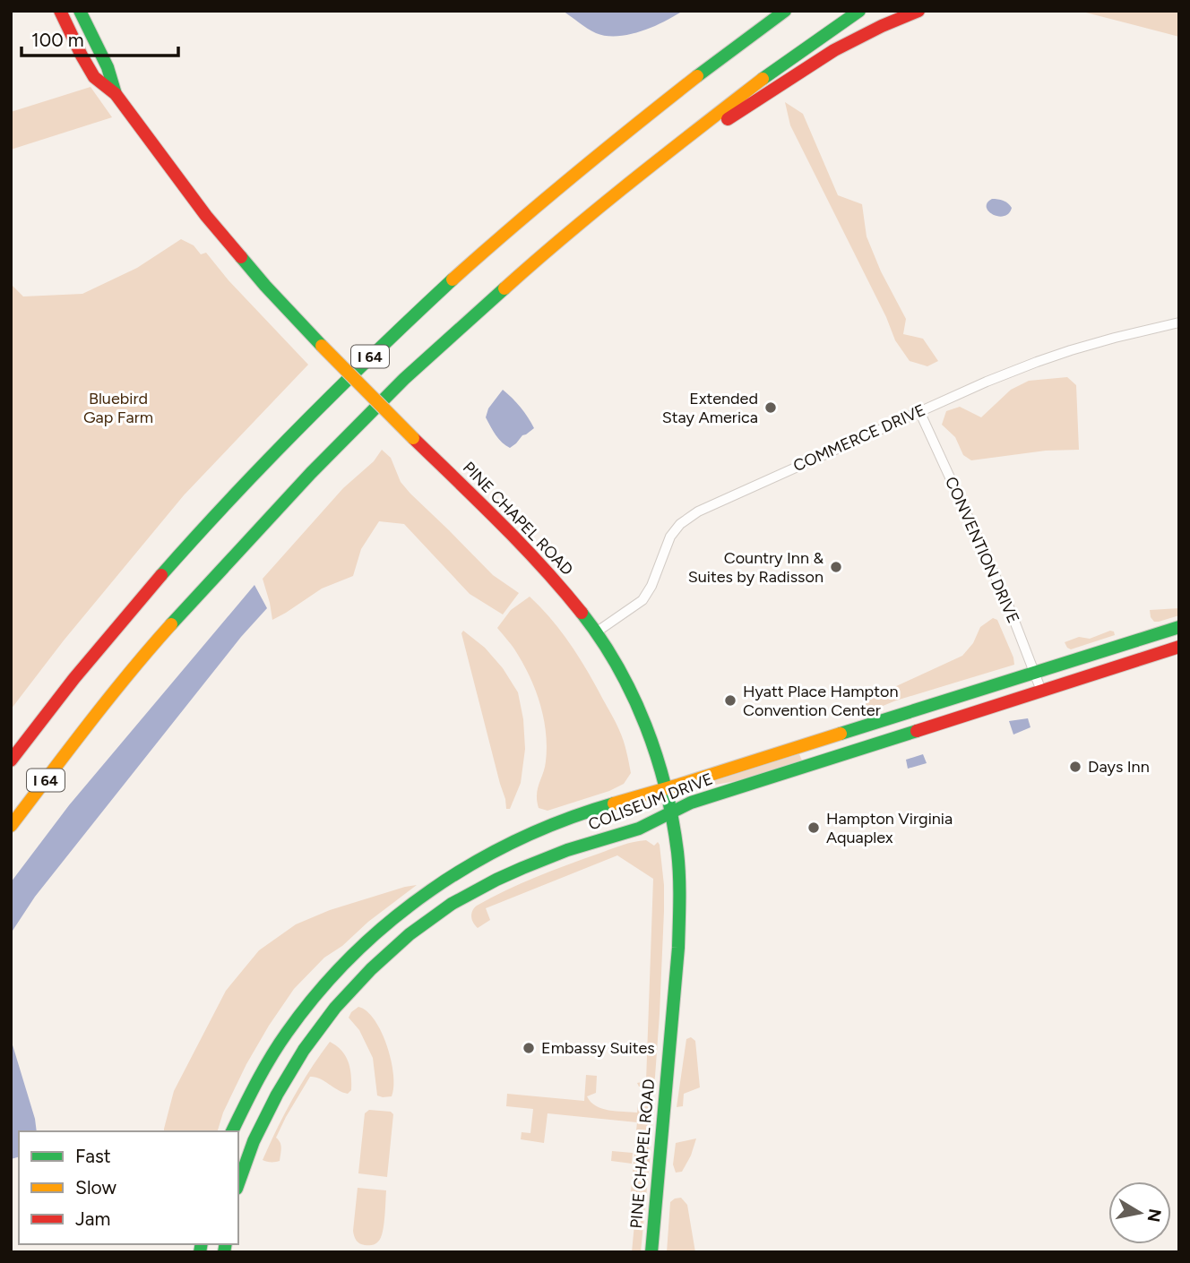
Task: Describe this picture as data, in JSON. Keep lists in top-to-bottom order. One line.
{"streets":{"main road":["I 64","PINE CHAPEL ROAD","COLISEUM DRIVE"],"street":["COMMERCE DRIVE","CONVENTION DRIVE"]},"crossings":[["COMMERCE DRIVE","PINE CHAPEL ROAD"],["COMMERCE DRIVE","CONVENTION DRIVE"],["PINE CHAPEL ROAD","COLISEUM DRIVE"],["CONVENTION DRIVE","COLISEUM DRIVE"]],"parks":["Bluebird Gap Farm"],"places":["Extended Stay America","Country Inn & Suites by Radisson","Hyatt Place Hampton Convention Center","Days Inn","Hampton Virginia Aquaplex","Embassy Suites"],"legend":["Fast","Slow","Jam"],"scale_bar":"100 m","north":"right"}
